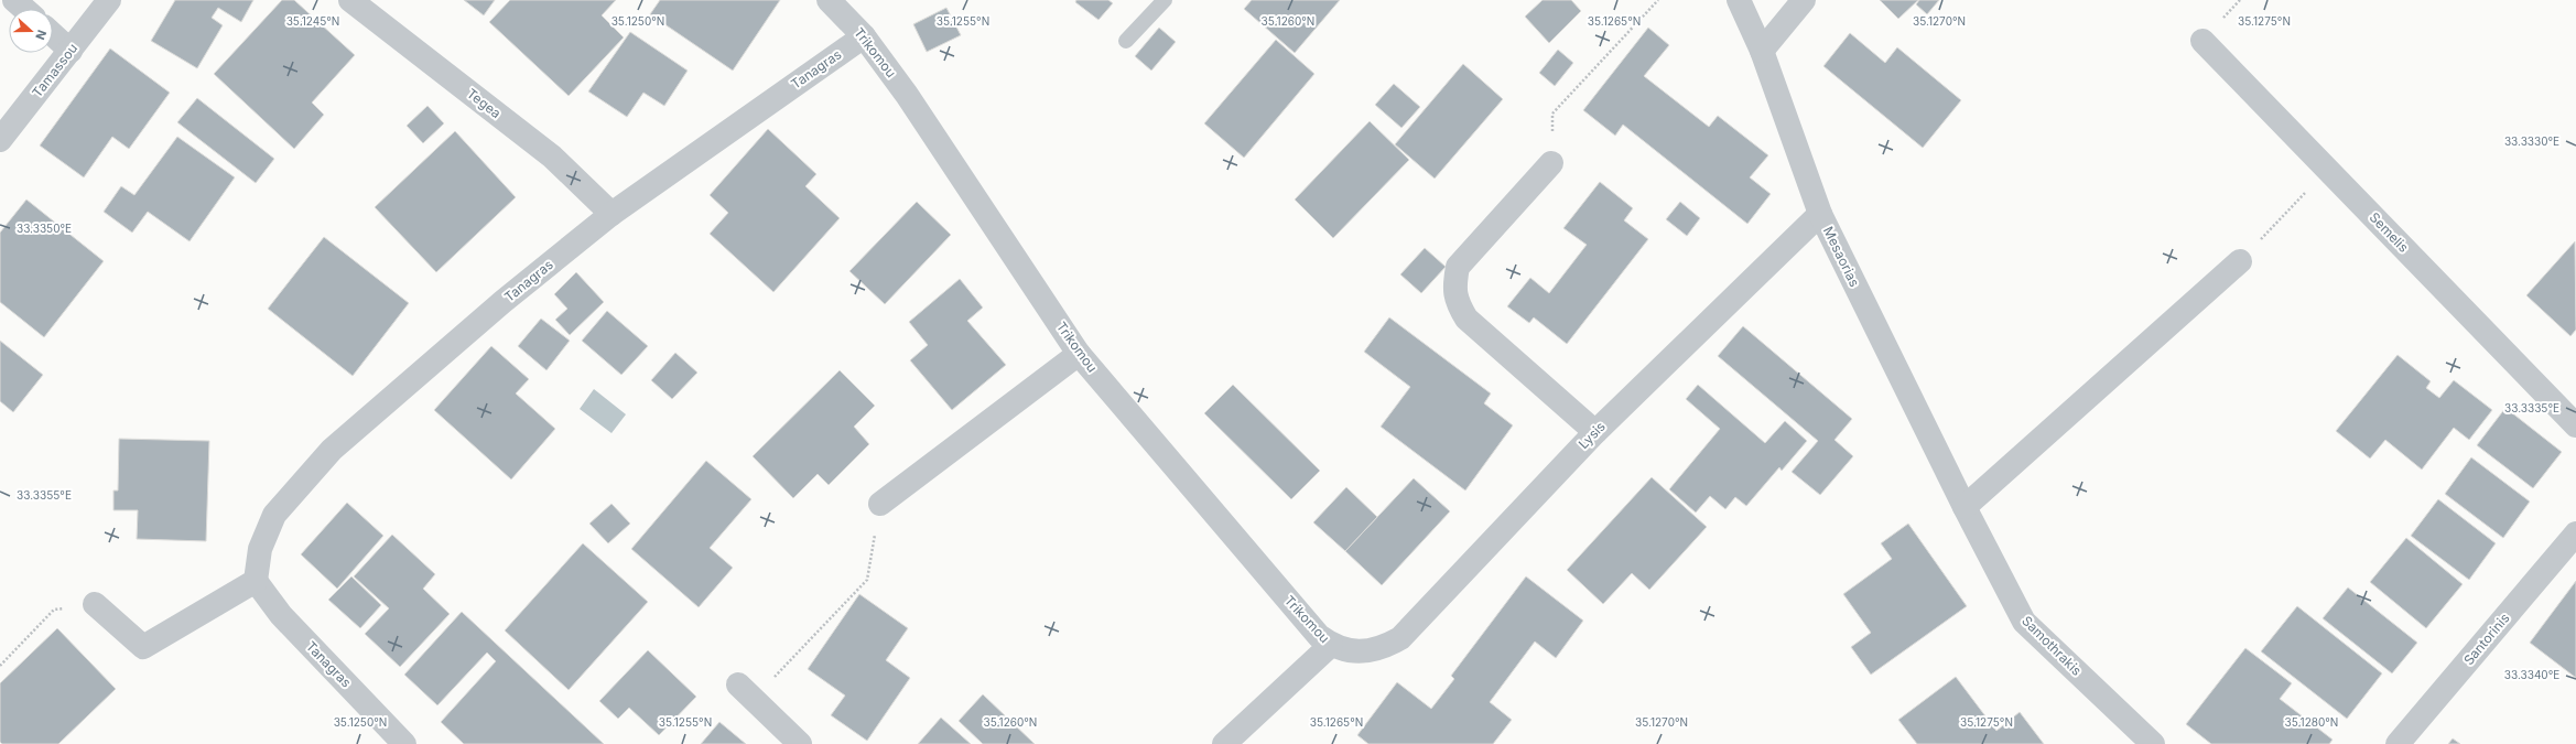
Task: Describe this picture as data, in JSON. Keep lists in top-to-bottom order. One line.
{"streets":{"street":["Trikomou","Tanagras","Tamassou","Tegea","Semelis","Mesaorias","Lysis","Santorinis","Samothrakis"]},"crossings":[["Trikomou","Tanagras"],["Trikomou","Lysis"],["Tanagras","Tegea"],["Mesaorias","Lysis"],["Mesaorias","Samothrakis"]],"north":"right","coordinates":["35.1245°N","35.1250°N","35.1255°N","35.1260°N","35.1265°N","35.1270°N","35.1275°N","33.3330°E","33.3350°E","33.3335°E","33.3355°E","33.3340°E","35.1280°N"]}
